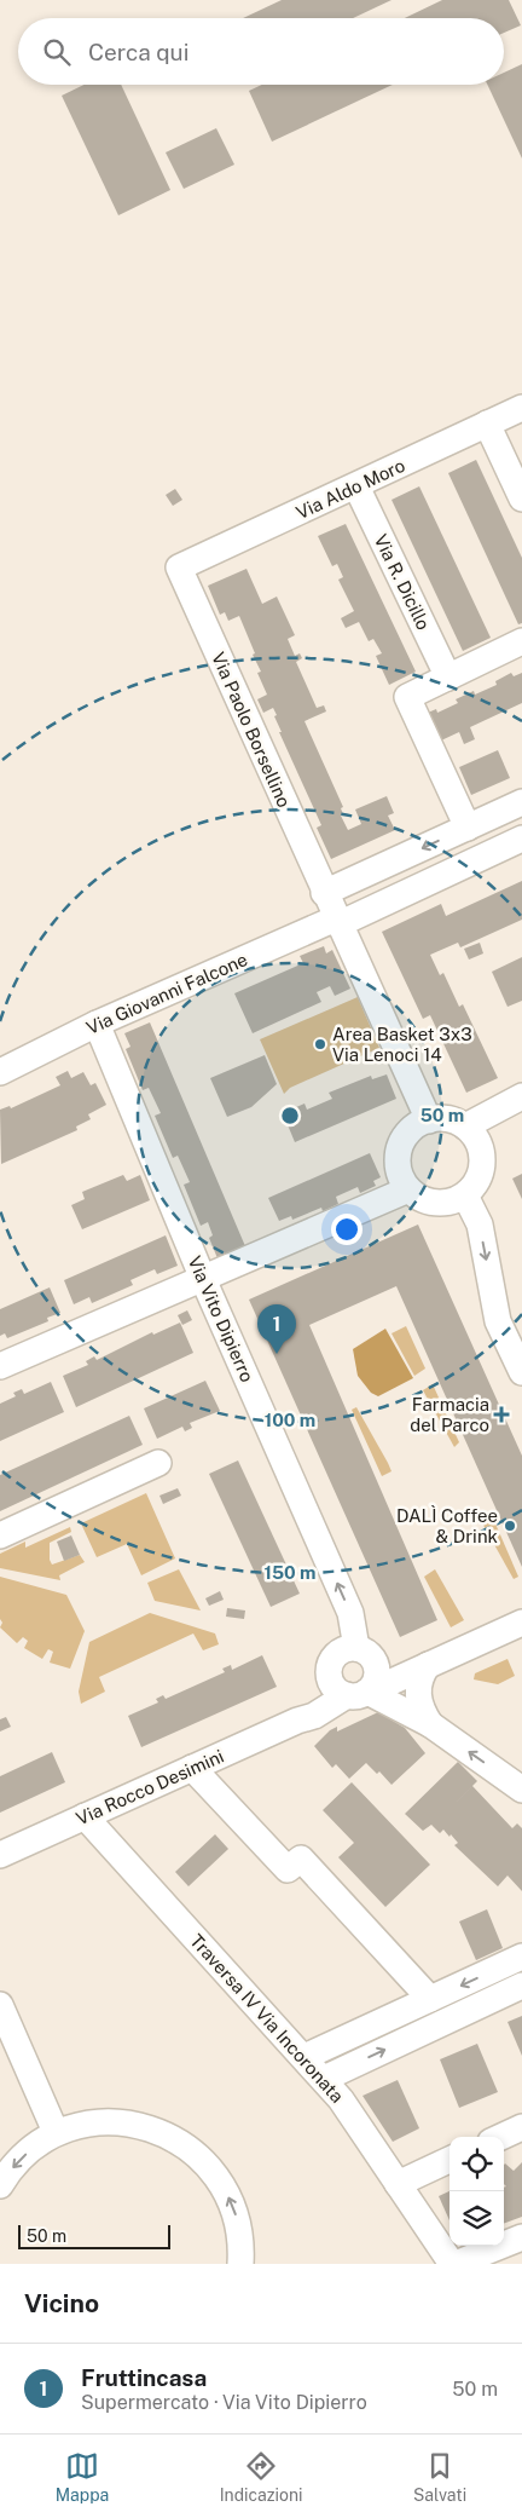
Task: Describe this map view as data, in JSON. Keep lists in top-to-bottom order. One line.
{"streets":{"street":["Via Aldo Moro","Via R. Dicillo","Via Paolo Borsellino","Via Giovanni Falcone","Via Vito Dipierro","Via Rocco Desimini","Traversa IV Via Incoronata"]},"crossings":[["Via Aldo Moro","Via R. Dicillo"],["Via Aldo Moro","Via Paolo Borsellino"],["Via Paolo Borsellino","Via Giovanni Falcone"],["Via Giovanni Falcone","Via Vito Dipierro"],["Via Vito Dipierro","Via Rocco Desimini"],["Via Rocco Desimini","Traversa IV Via Incoronata"]],"one_way":["Via Vito Dipierro"],"places":{"other":["Area Basket 3x3 Via Lenoci 14","DALÌ Coffee & Drink"],"health":["Farmacia del Parco"]},"scale_bar":"50 m","page":{"search":"Cerca qui","pins":"1","scale":"50 m","heading":"Vicino","list":[{"mark":"1","name":"Fruttincasa","note":"Supermercato · Via Vito Dipierro","value":"50 m"}],"nav":["Mappa","Indicazioni","Salvati"]},"rings":["50 m","100 m","150 m"]}
